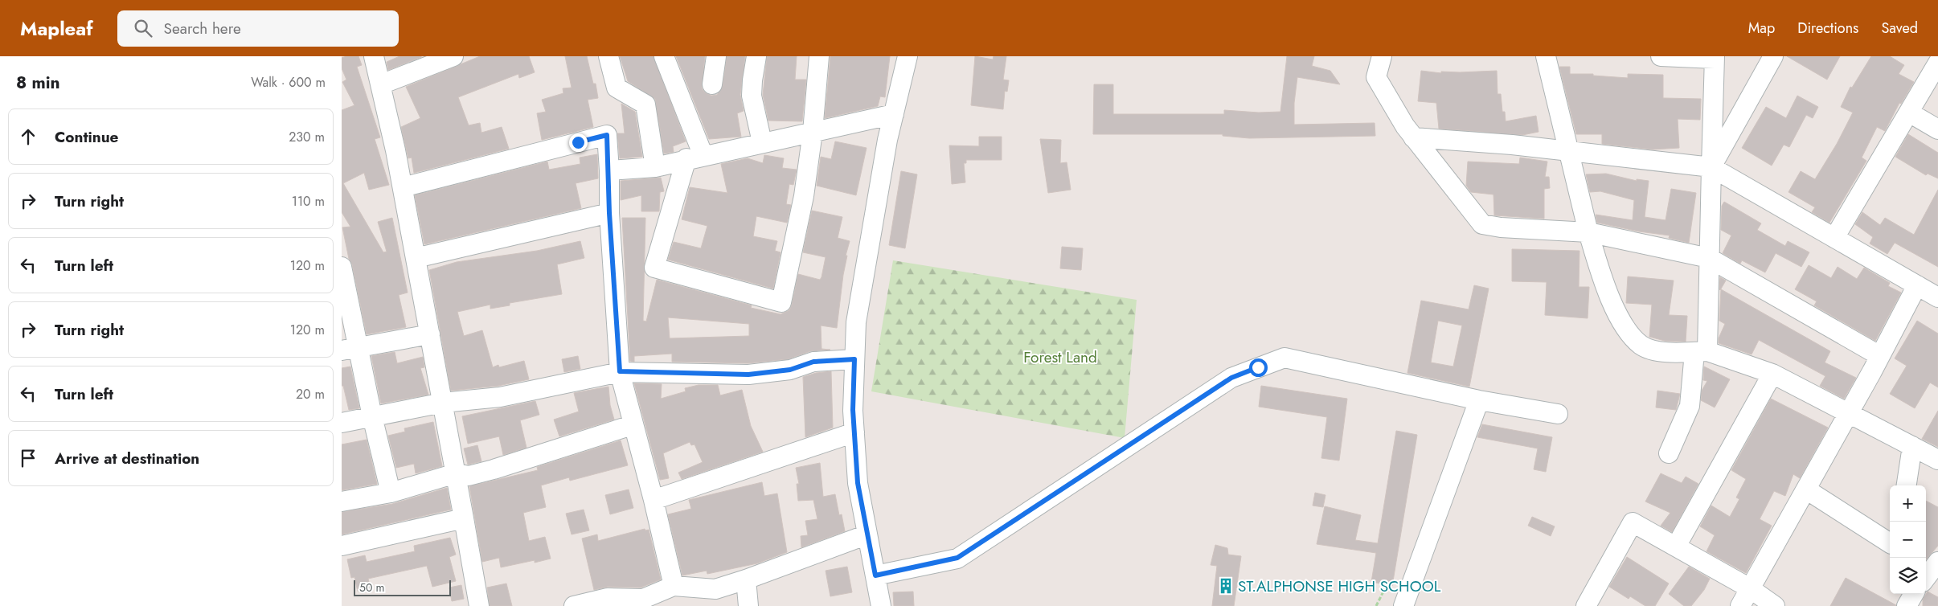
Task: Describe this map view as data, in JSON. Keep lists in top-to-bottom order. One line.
{"parks":["Forest Land"],"places":{"building":["ST.ALPHONSE HIGH SCHOOL"]},"scale_bar":"50 m","page":{"header":"Mapleaf","search":"Search here","nav":["Map","Directions","Saved"],"heading":["8 min","Walk · 600 m"],"list":[["Continue","230 m"],["Turn right","110 m"],["Turn left","120 m"],["Turn right","120 m"],["Turn left","20 m"],"Arrive at destination"],"map_buttons":["+","−"],"scale":"50 m"}}
